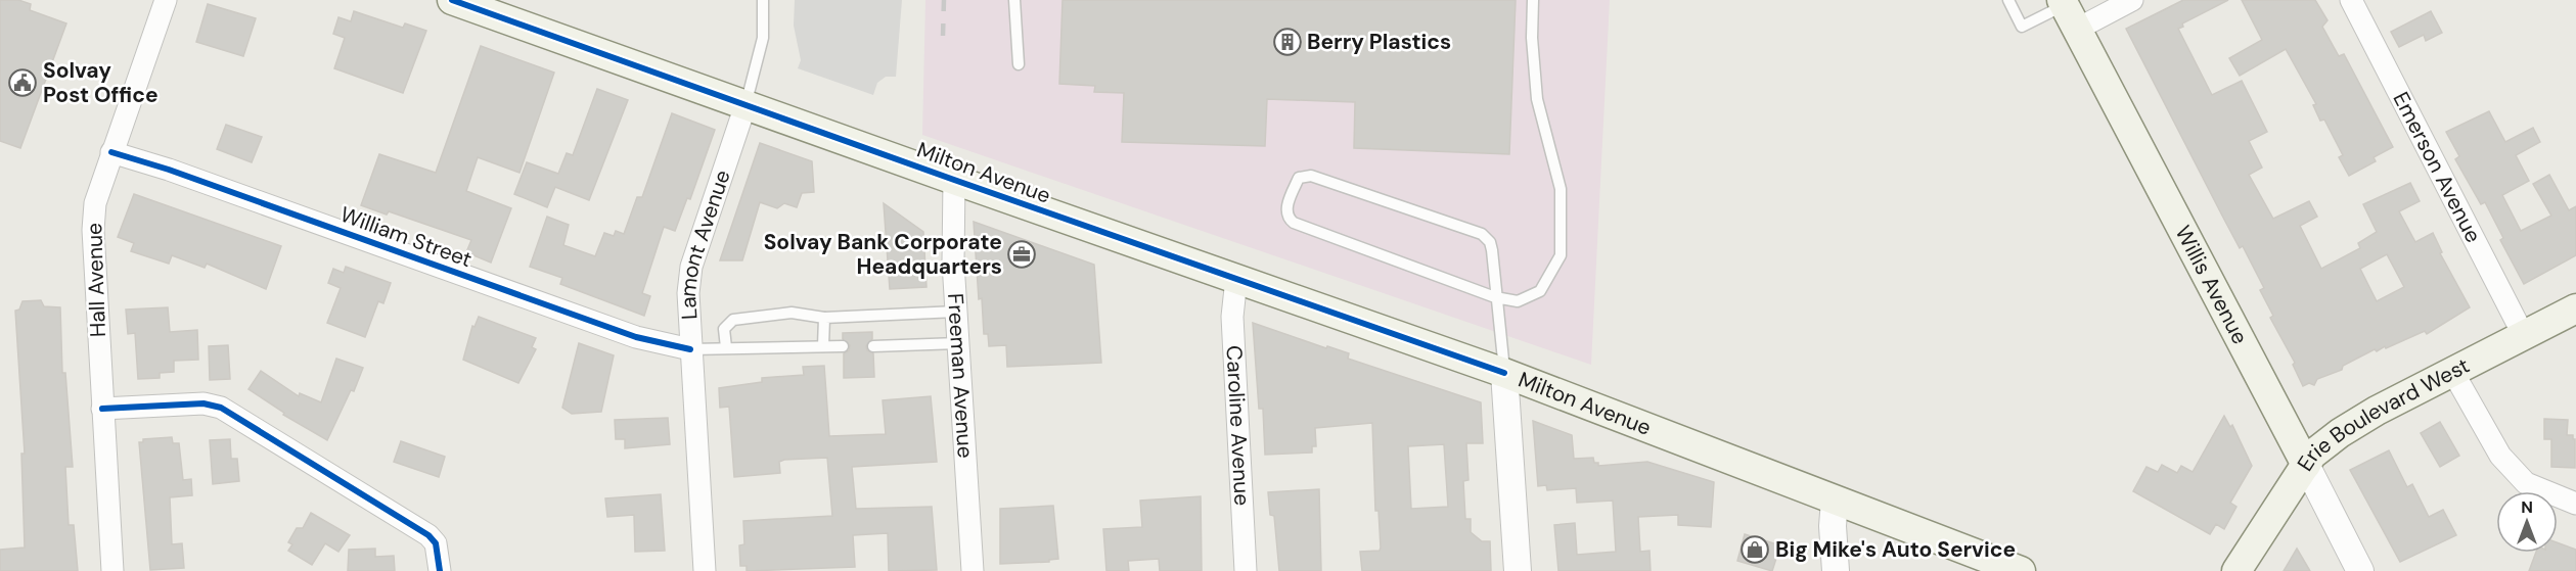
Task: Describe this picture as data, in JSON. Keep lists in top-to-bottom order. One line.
{"streets":{"main road":["Milton Avenue","Willis Avenue","Erie Boulevard West"],"street":["Emerson Avenue","William Street","Lamont Avenue","Hall Avenue","Freeman Avenue","Caroline Avenue"]},"crossings":[["Emerson Avenue","Erie Boulevard West"],["Milton Avenue","Lamont Avenue"],["Milton Avenue","Freeman Avenue"],["Milton Avenue","Caroline Avenue"],["William Street","Lamont Avenue"],["William Street","Hall Avenue"],["Willis Avenue","Erie Boulevard West"]],"places":{"building":["Berry Plastics"],"public building":["Solvay Post Office"],"office":["Solvay Bank Corporate Headquarters"],"shop":["Big Mike's Auto Service"]},"north":"top"}
